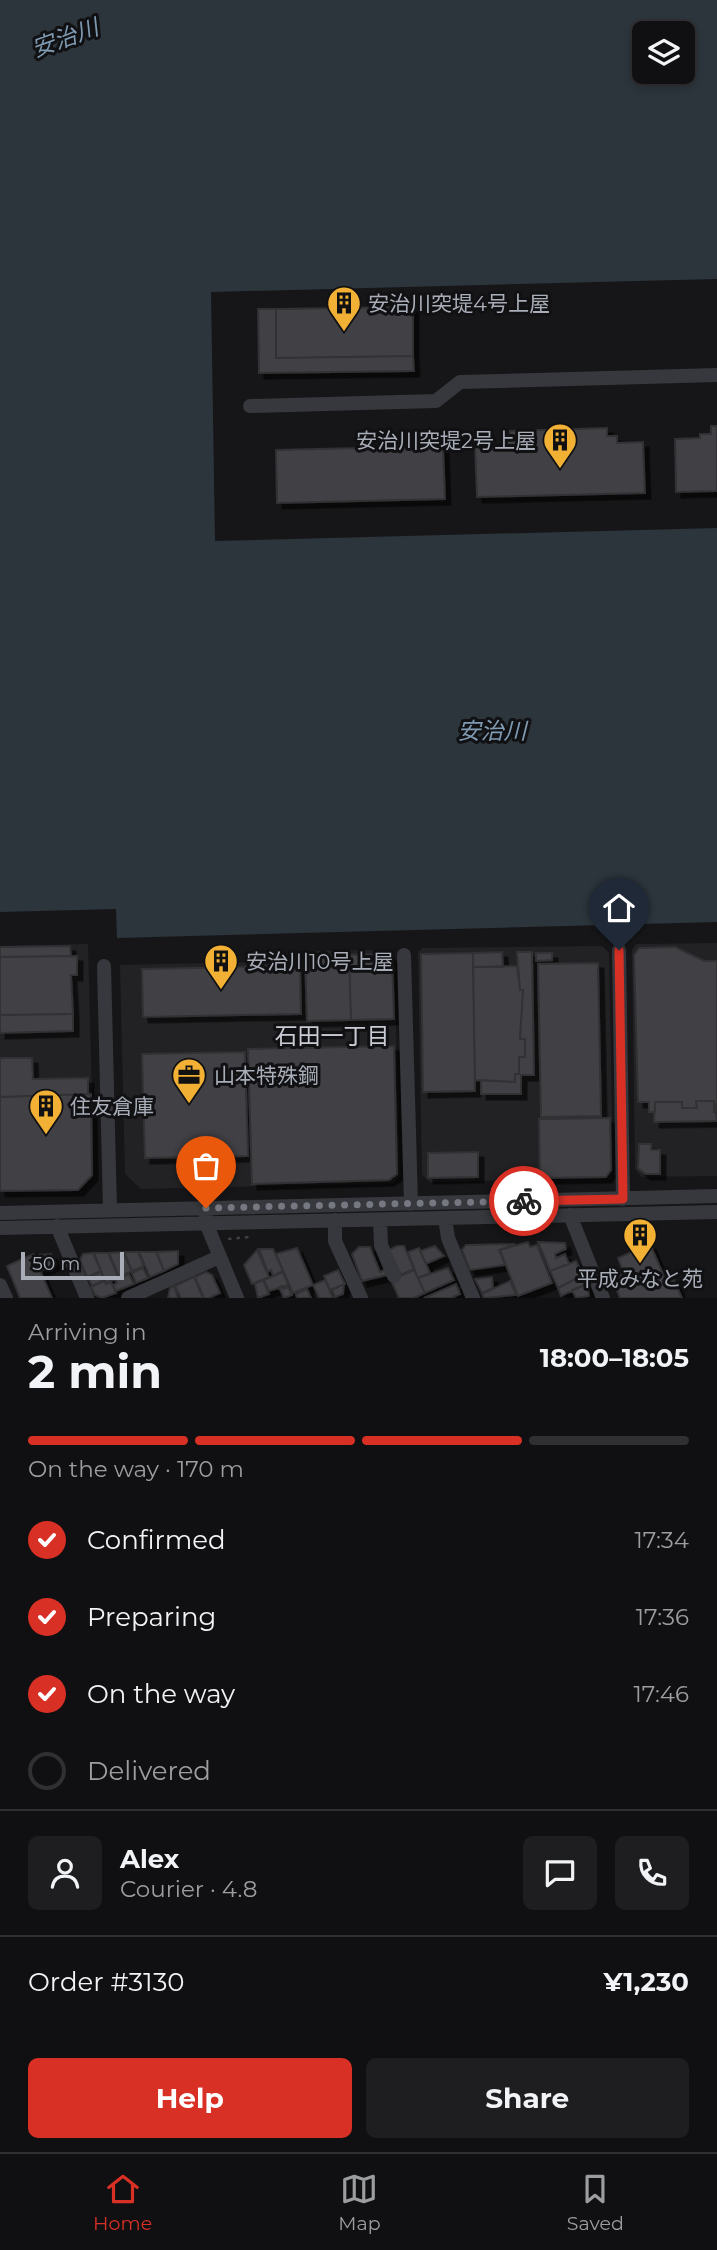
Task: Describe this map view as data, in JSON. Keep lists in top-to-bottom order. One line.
{"districts":["石田一丁目"],"water":["安治川"],"places":{"building":["安治川突堤4号上屋","安治川突堤2号上屋","安治川10号上屋","住友倉庫","平成みなと苑"],"office":["山本特殊鋼"]},"scale_bar":"50 m","page":{"scale":"50 m","heading":["2 min","Arriving in","18:00–18:05"],"panel":["Alex","Courier · 4.8","Order #3130","¥1,230"],"bar":"On the way · 170 m","list":[["Confirmed","17:34"],["Preparing","17:36"],["On the way","17:46"],"Delivered"],"buttons":["Help","Share"],"tabs":["Home","Map","Saved"]}}
